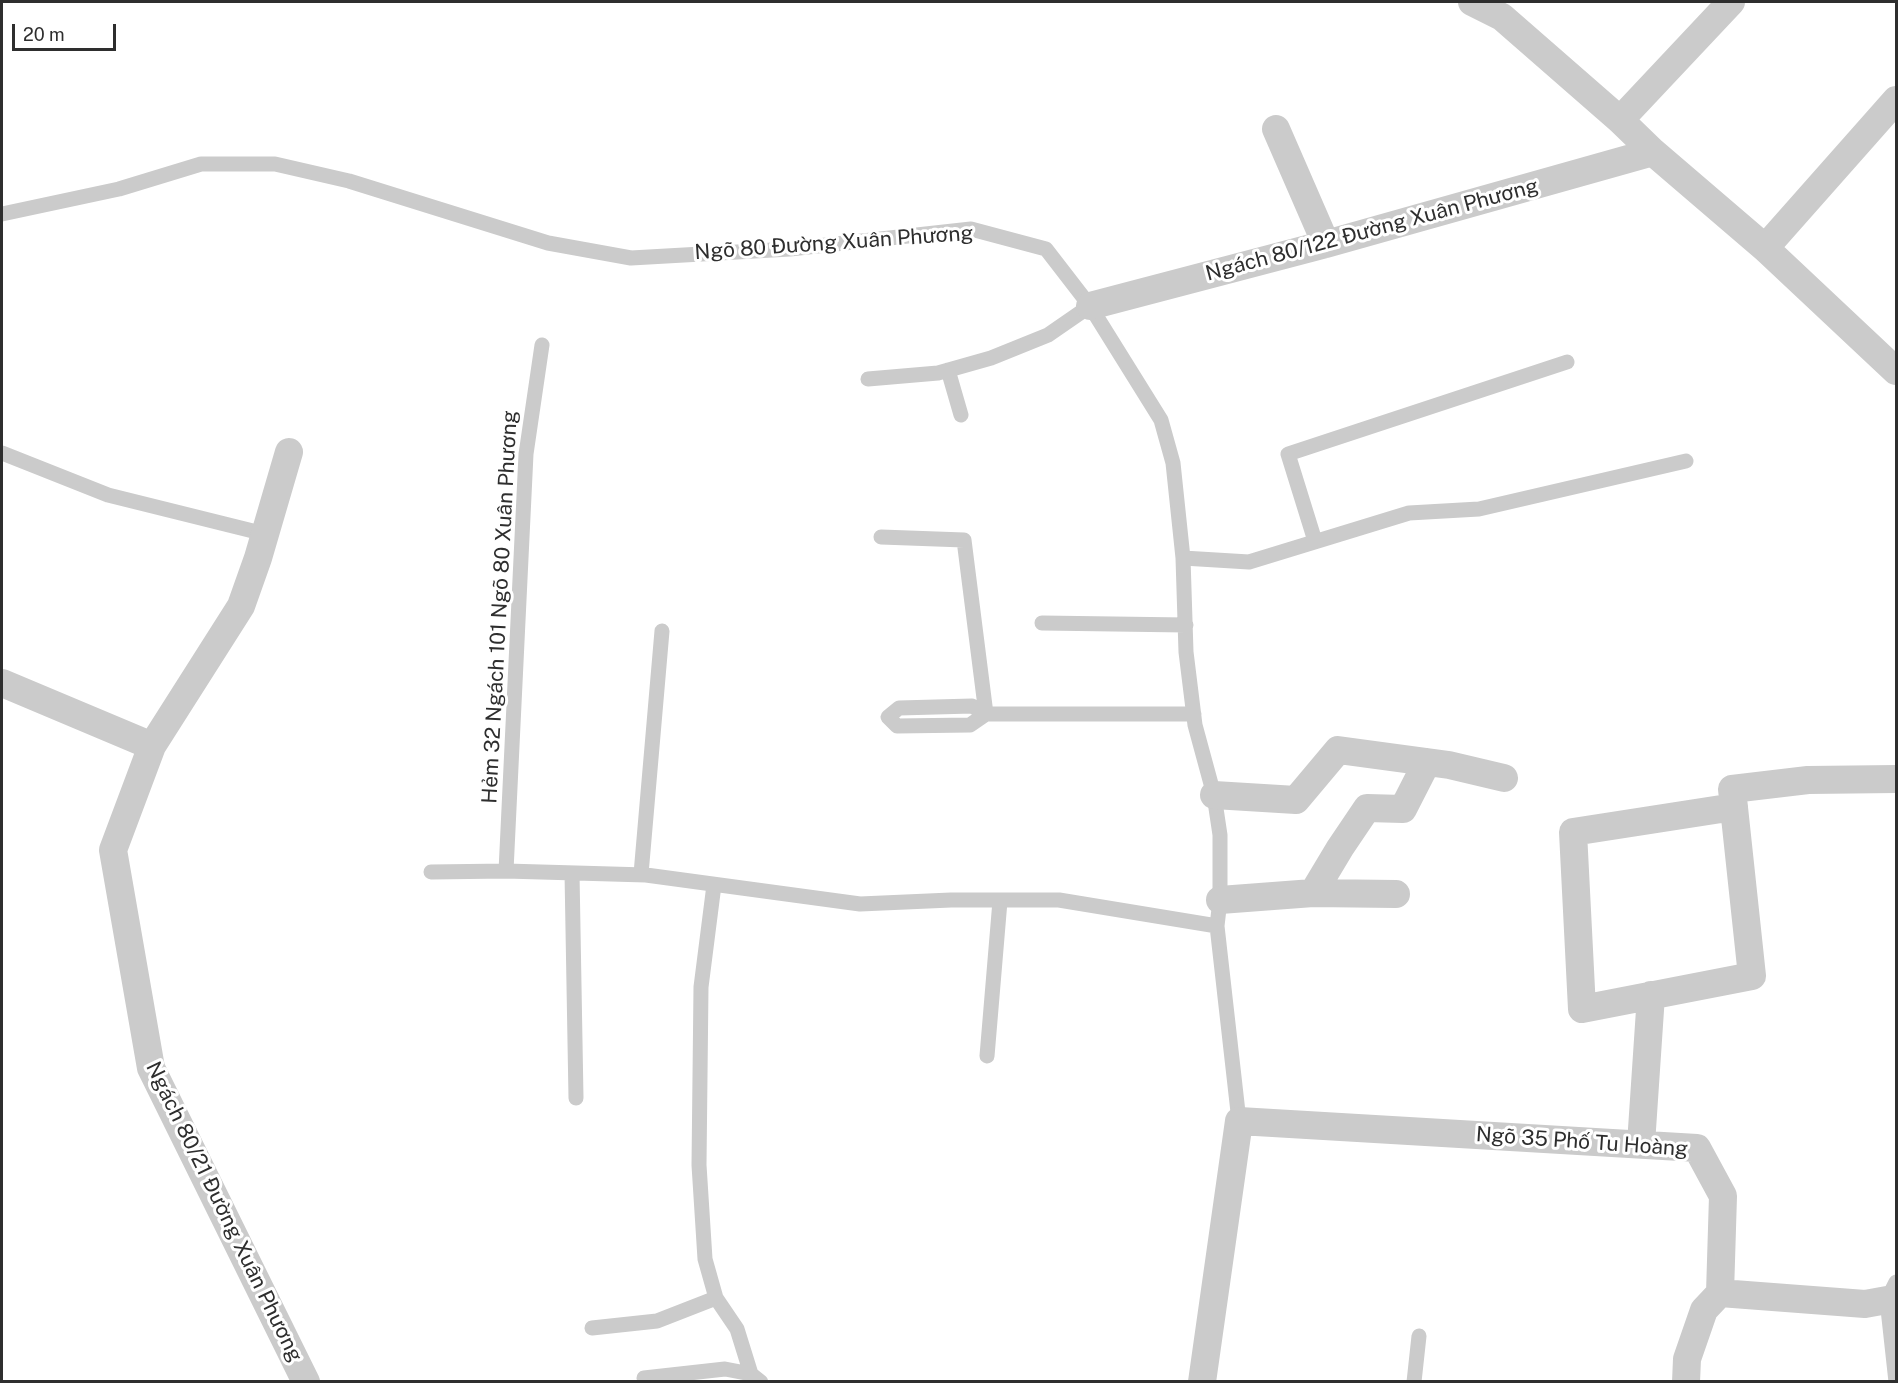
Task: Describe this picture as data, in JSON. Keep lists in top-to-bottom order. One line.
{"streets":{"street":["Ngách 80/122 Đường Xuân Phương","Ngõ 80 Đường Xuân Phương","Ngõ 35 Phố Tu Hoàng","Ngách 80/21 Đường Xuân Phương"],"lane":["Hẻm 32 Ngách 101 Ngõ 80 Xuân Phương"]},"crossings":[["Ngách 80/122 Đường Xuân Phương","Ngõ 80 Đường Xuân Phương"],["Ngõ 80 Đường Xuân Phương","Ngõ 35 Phố Tu Hoàng"]],"scale_bar":"20 m"}
